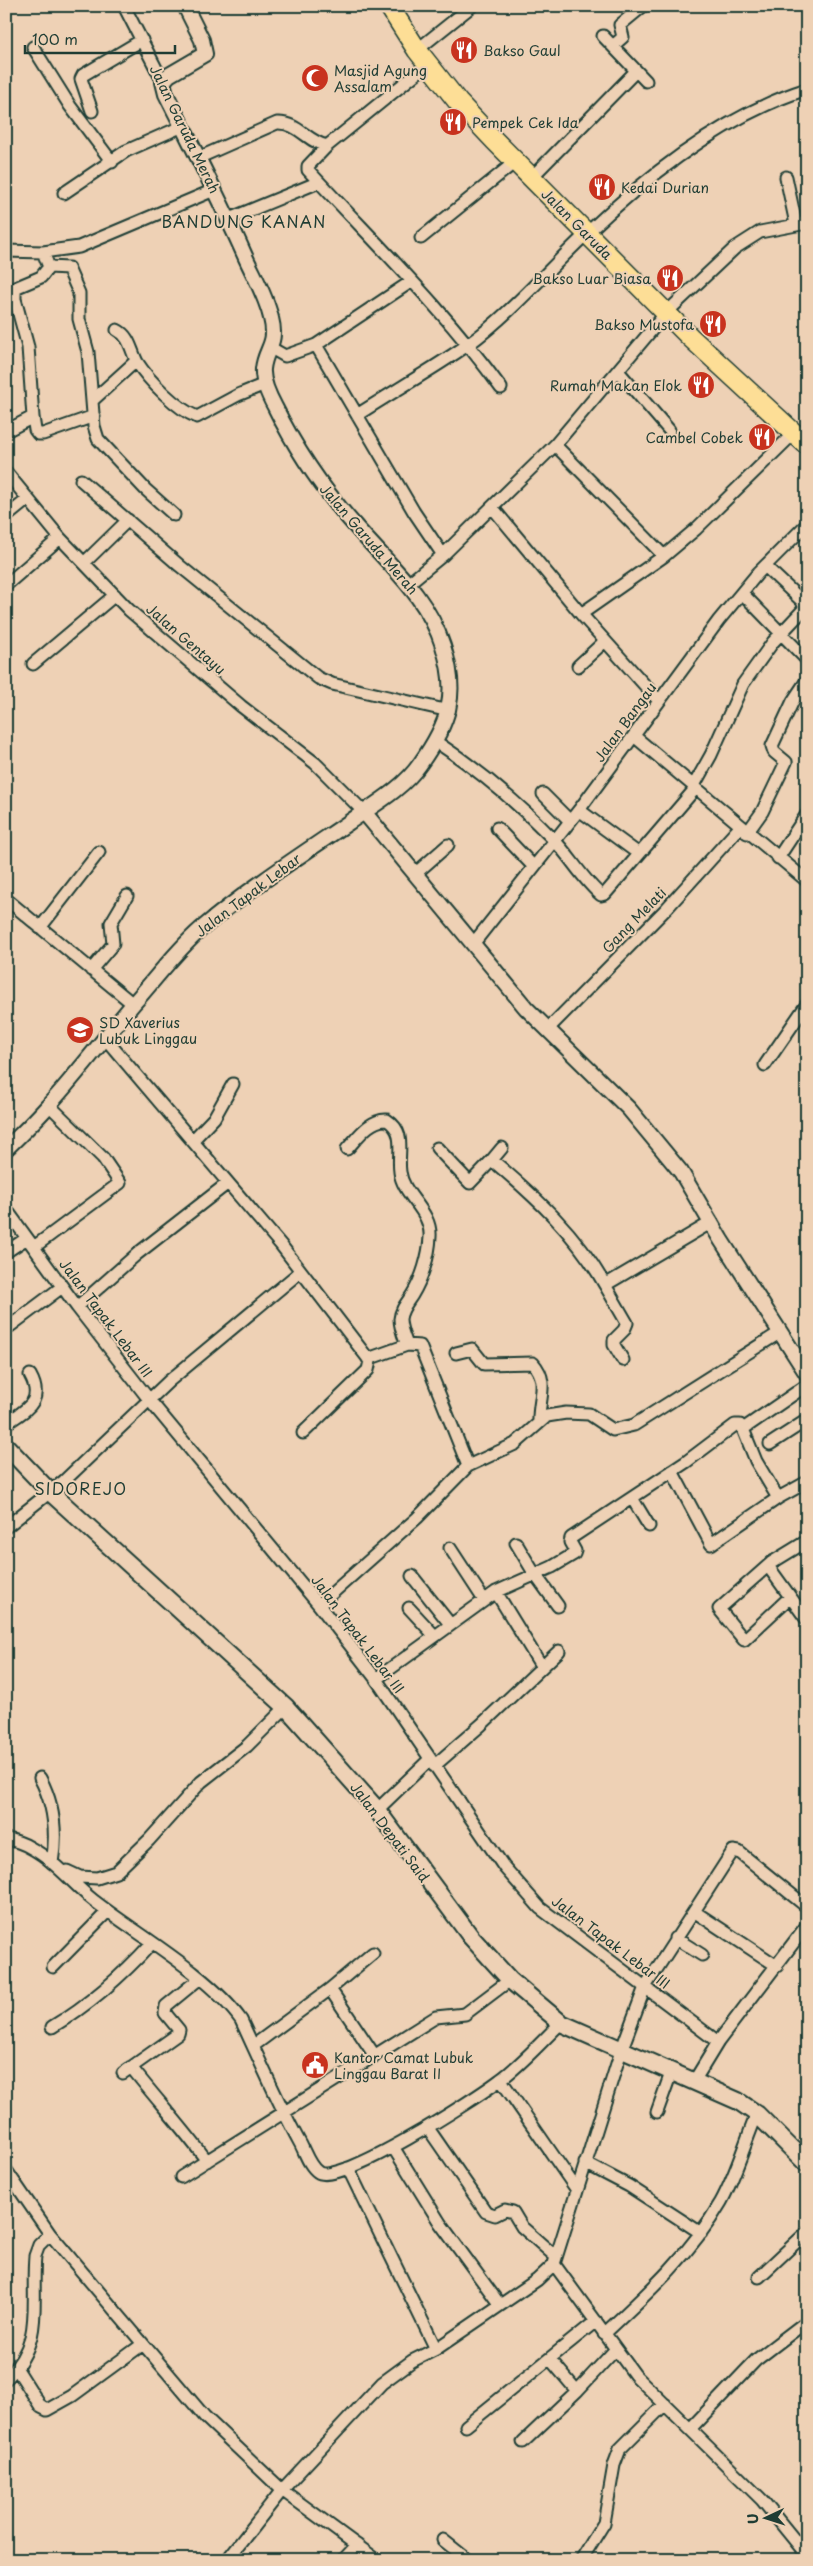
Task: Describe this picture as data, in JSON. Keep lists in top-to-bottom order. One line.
{"streets":{"highway":["Jalan Garuda"],"main road":["Jalan Depati Said"],"street":["Jalan Garuda Merah","Jalan Gentayu","Jalan Bangau","Jalan Tapak Lebar","Gang Melati","Jalan Tapak Lebar III"]},"crossings":[["Jalan Garuda Merah","Jalan Gentayu"],["Jalan Garuda Merah","Jalan Tapak Lebar"],["Jalan Gentayu","Jalan Tapak Lebar"]],"districts":["BANDUNG KANAN","SIDOREJO"],"places":{"restaurant":["Bakso Gaul","Pempek Cek Ida","Kedai Durian","Bakso Luar Biasa","Bakso Mustofa","Rumah Makan Elok","Cambel Cobek"],"mosque":["Masjid Agung Assalam"],"school or university":["SD Xaverius Lubuk Linggau"],"public building":["Kantor Camat Lubuk Linggau Barat II"]},"scale_bar":"100 m","north":"left"}
